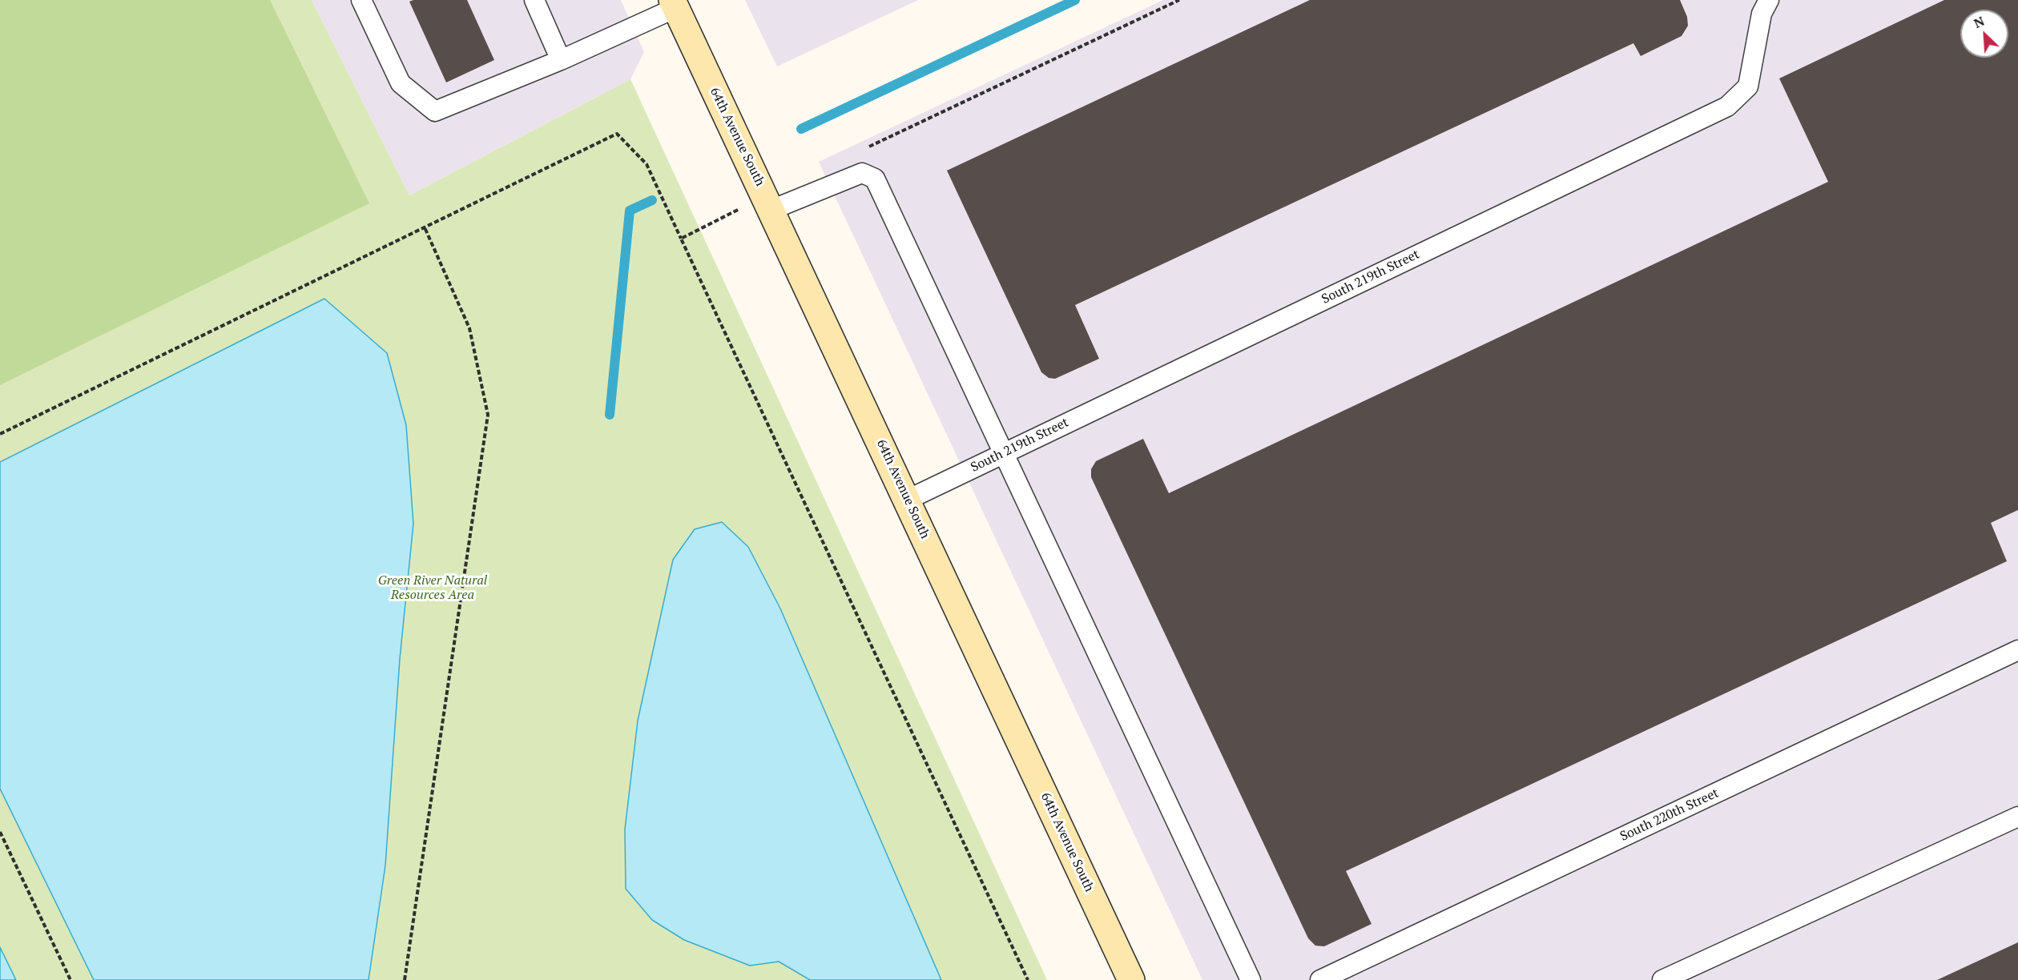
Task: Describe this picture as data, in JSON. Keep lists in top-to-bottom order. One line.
{"streets":{"street":["64th Avenue South"],"lane":["South 219th Street","South 220th Street"]},"crossings":[["64th Avenue South","South 219th Street"]],"parks":["Green River Natural Resources Area"],"north":"top left"}
